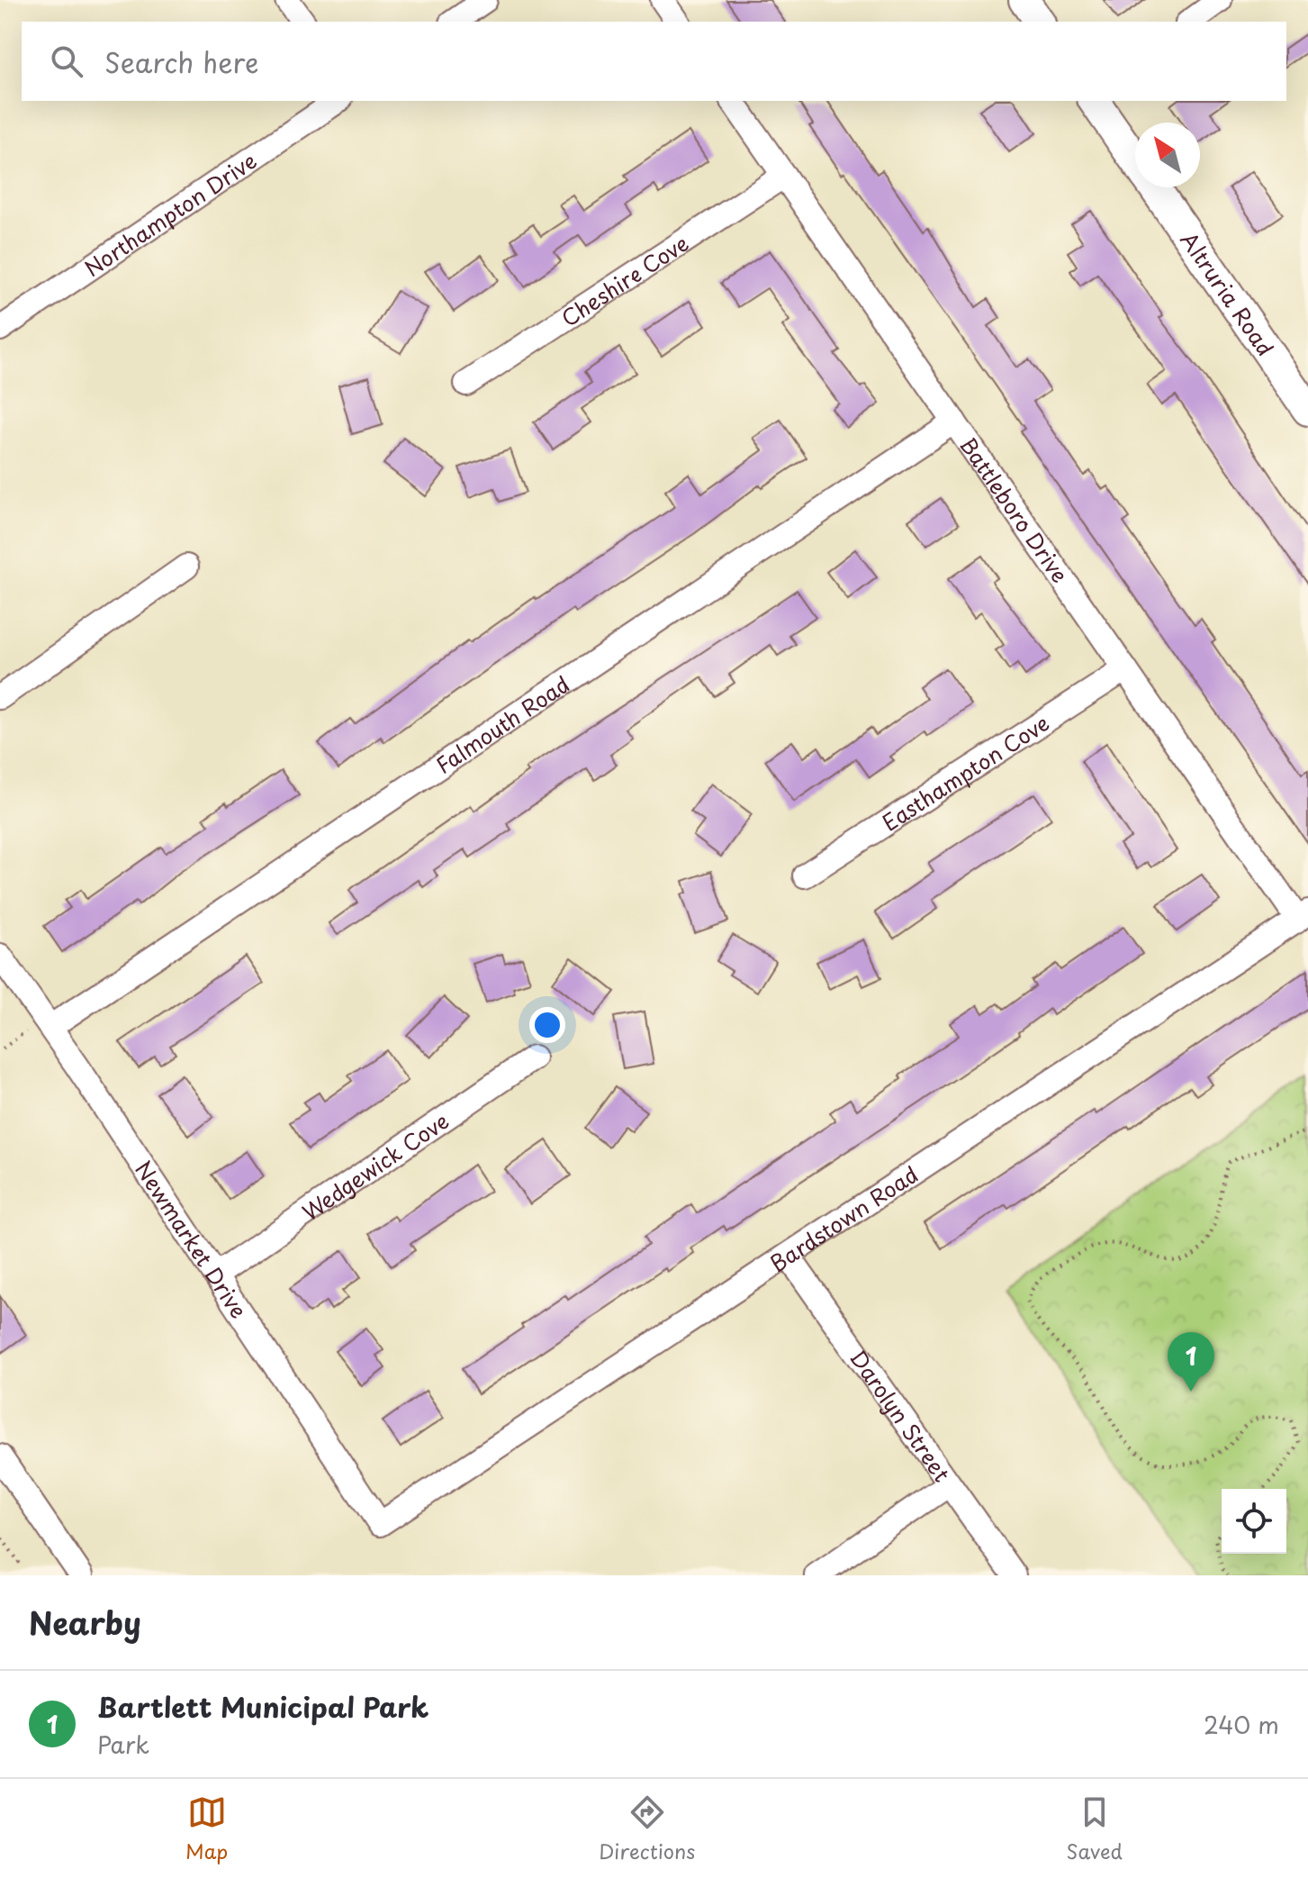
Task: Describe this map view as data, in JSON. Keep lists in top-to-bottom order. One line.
{"streets":{"street":["Northampton Drive","Cheshire Cove","Altruria Road","Battleboro Drive","Falmouth Road","Easthampton Cove","Wedgewick Cove","Bardstown Road","Newmarket Drive","Darolyn Street"]},"crossings":[["Cheshire Cove","Battleboro Drive"],["Battleboro Drive","Falmouth Road"],["Battleboro Drive","Easthampton Cove"],["Battleboro Drive","Bardstown Road"],["Falmouth Road","Newmarket Drive"],["Wedgewick Cove","Newmarket Drive"],["Bardstown Road","Newmarket Drive"],["Bardstown Road","Darolyn Street"]],"north":"top left","page":{"search":"Search here","pins":"1","heading":"Nearby","list":[{"mark":"1","name":"Bartlett Municipal Park","note":"Park","value":"240 m"}],"nav":["Map","Directions","Saved"]}}
